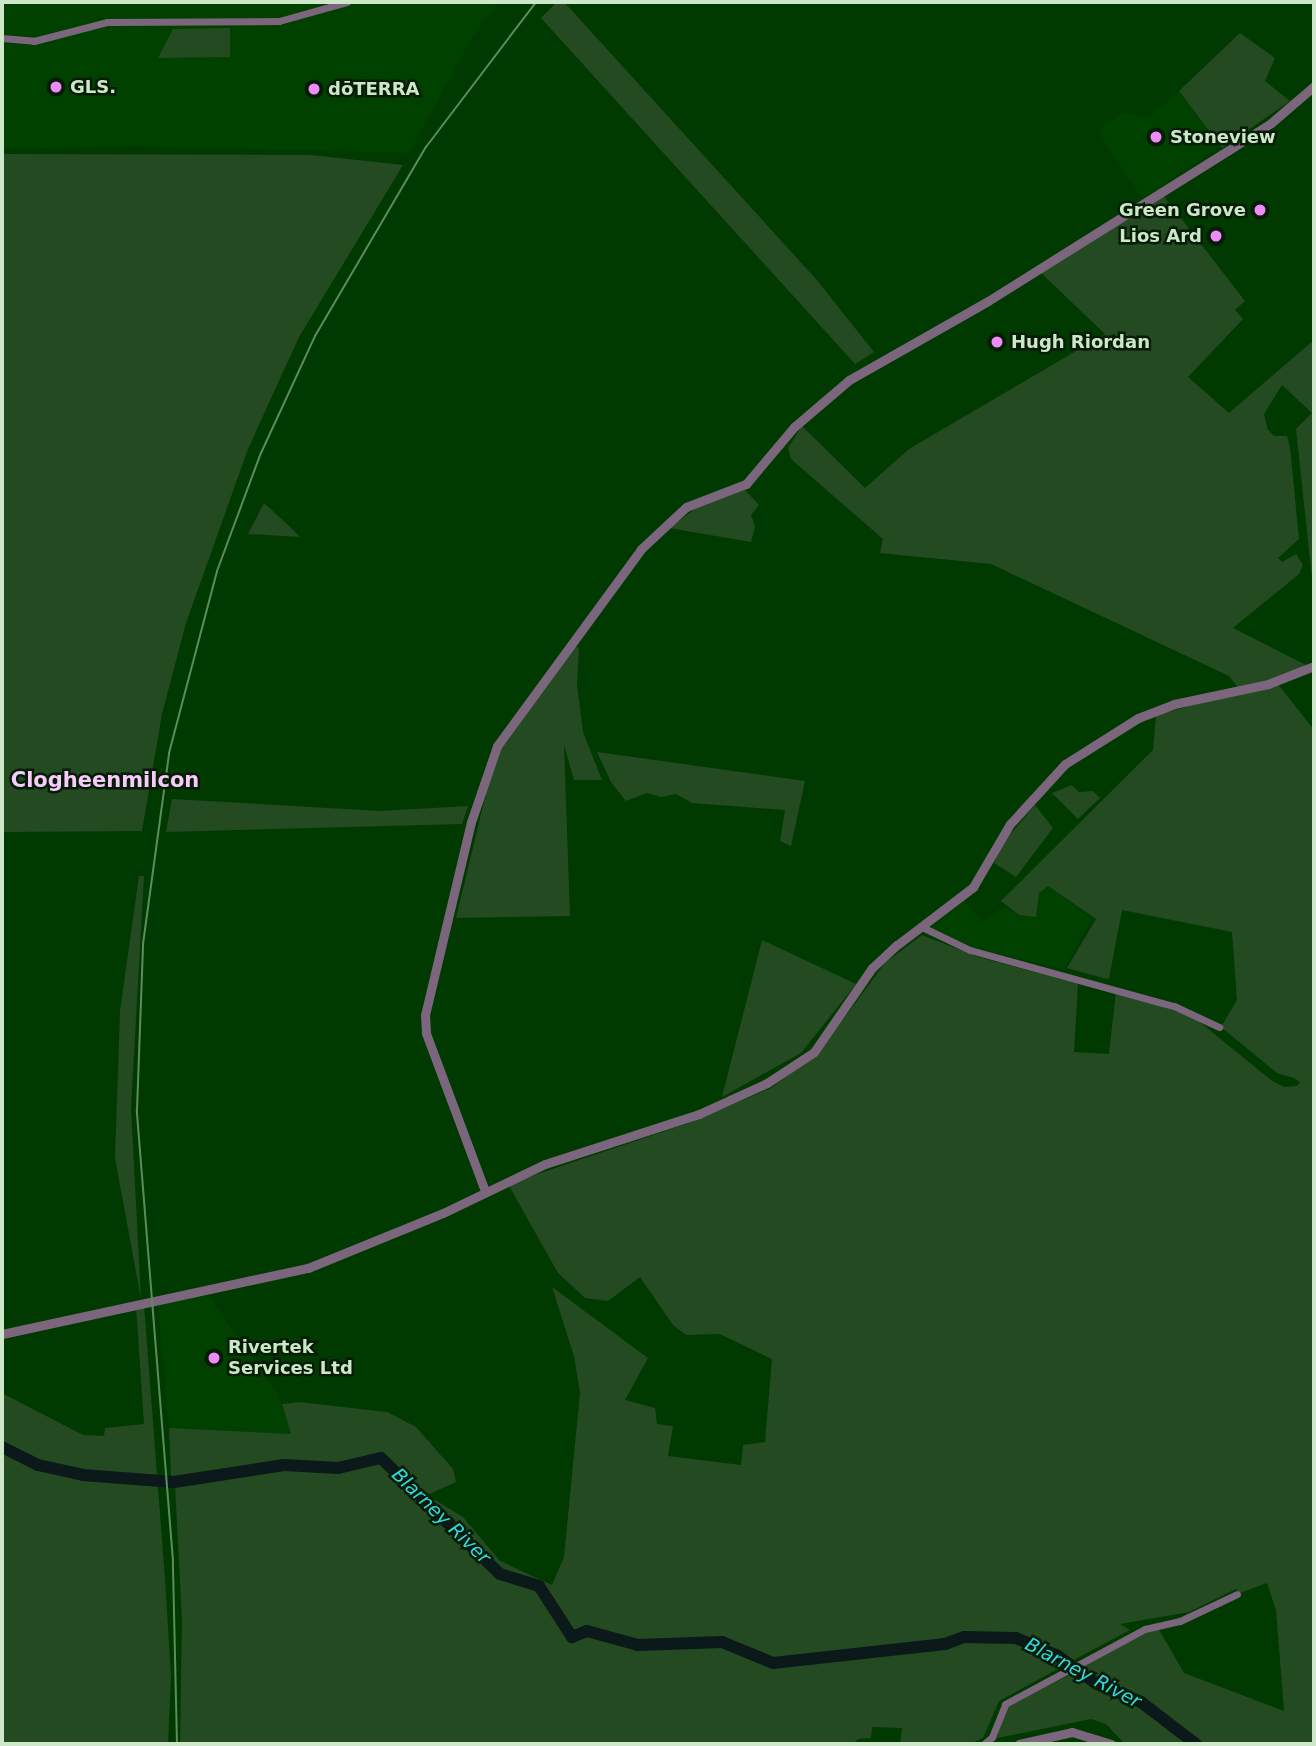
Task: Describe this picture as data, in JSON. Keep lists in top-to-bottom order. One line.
{"districts":["Clogheenmilcon"],"water":["Blarney River"],"places":["GLS.","dōTERRA","Stoneview","Green Grove","Lios Ard","Hugh Riordan","Rivertek Services Ltd"]}
